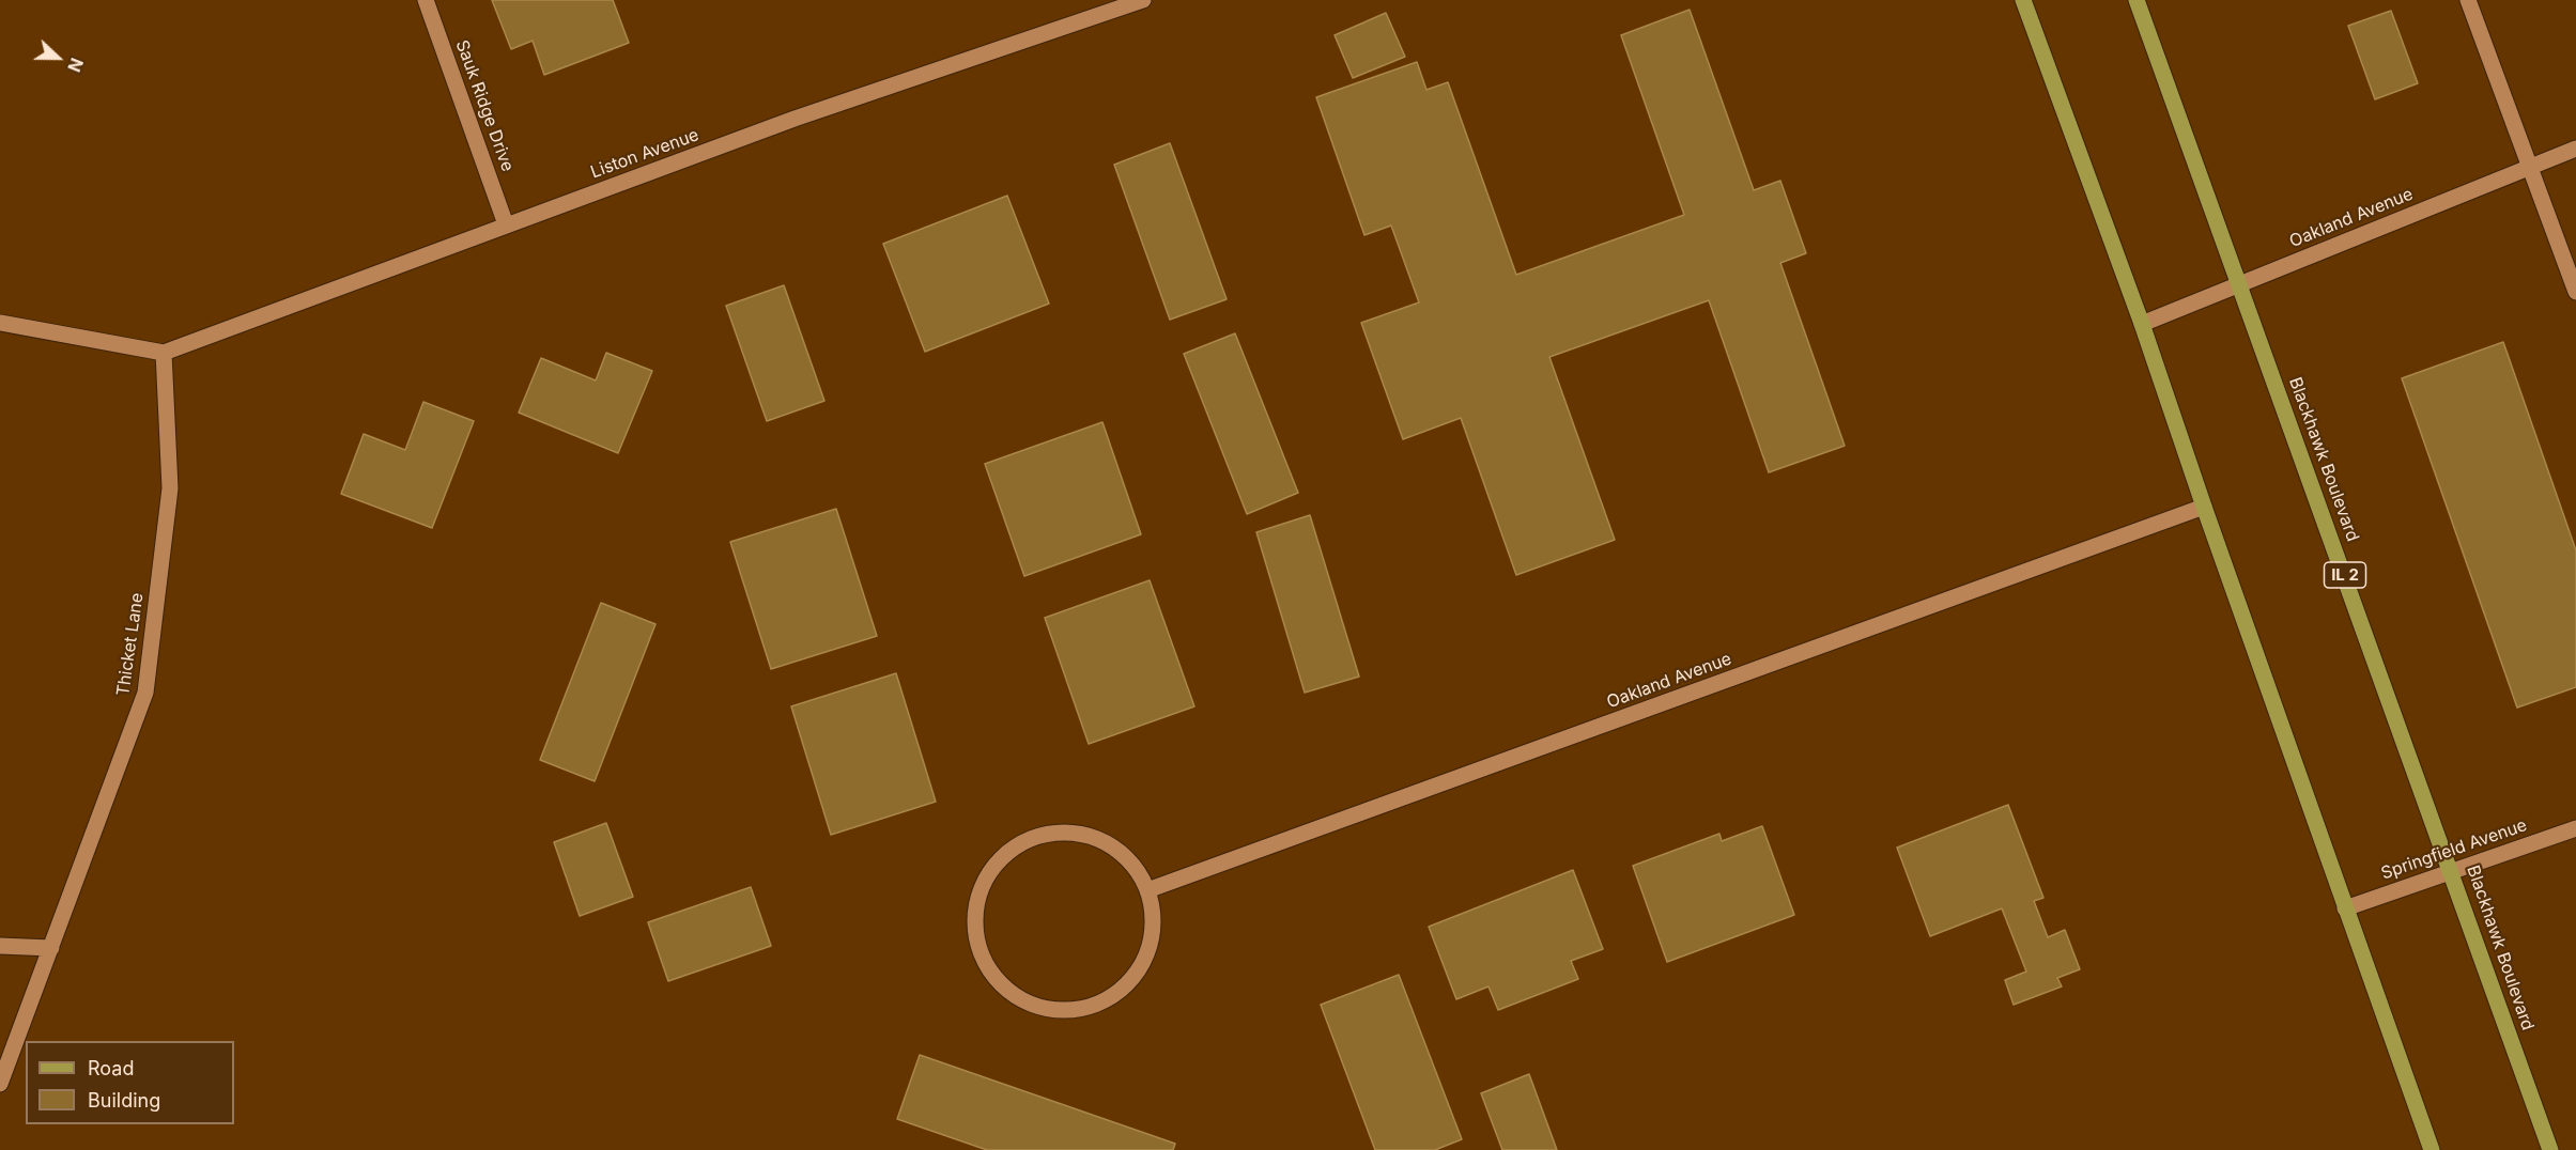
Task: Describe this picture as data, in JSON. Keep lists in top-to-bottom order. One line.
{"streets":{"main road":["Blackhawk Boulevard","IL 2"],"street":["Sauk Ridge Drive","Liston Avenue","Oakland Avenue","Thicket Lane","Springfield Avenue"]},"crossings":[["Sauk Ridge Drive","Liston Avenue"],["Liston Avenue","Thicket Lane"],["Oakland Avenue","Blackhawk Boulevard"],["Blackhawk Boulevard","Springfield Avenue"]],"legend":["Road","Building"],"north":"right"}
